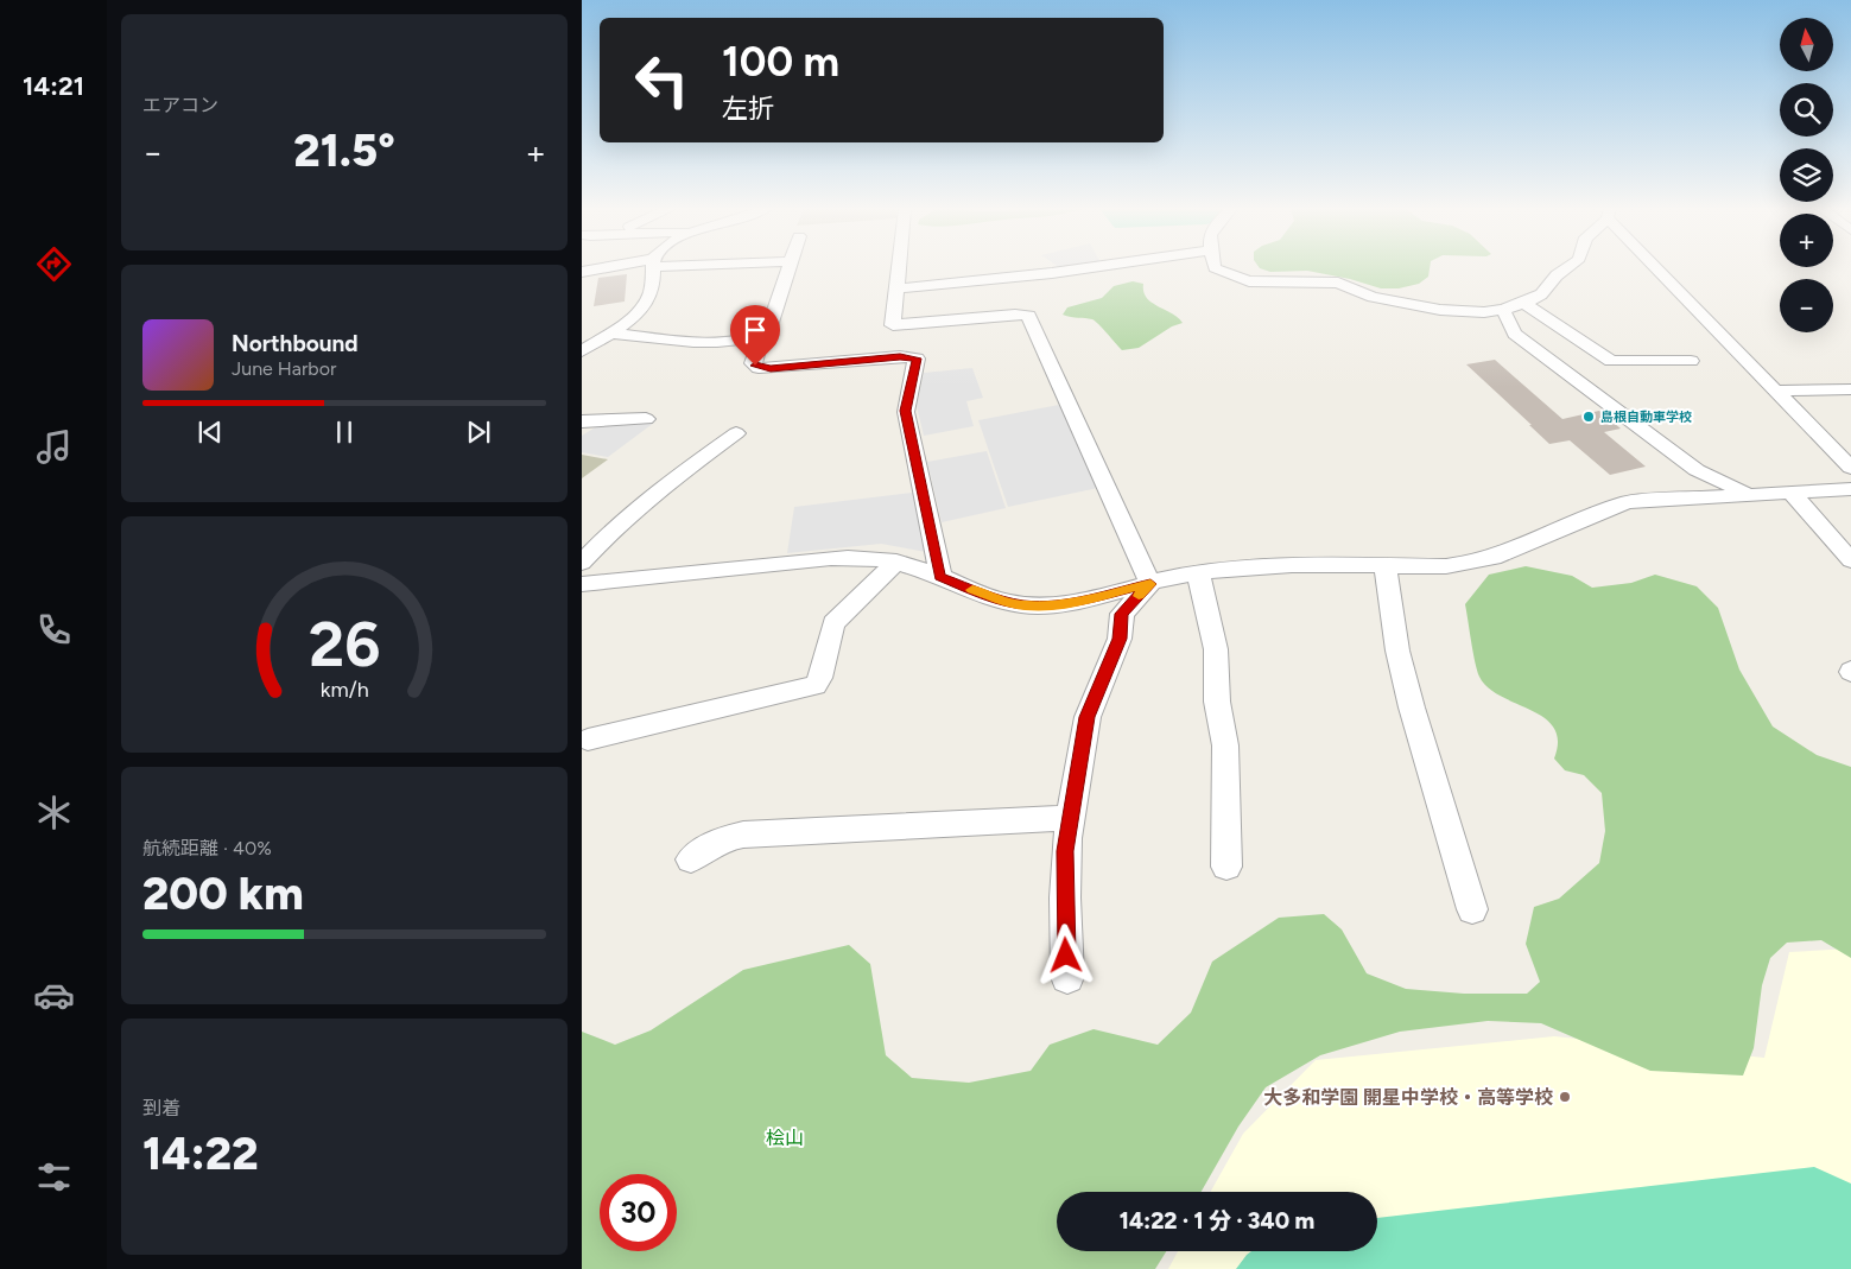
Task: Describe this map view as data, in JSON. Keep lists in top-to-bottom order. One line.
{"parks":["桧山"],"places":["島根自動車学校","大多和学園 開星中学校・高等学校"],"north":"top","page":{"tabs":"14:21","tile":["エアコン",["航続距離 · 40%","200 km"],["到着","14:22"]],"map_buttons":["+","−"],"turn":["100 m","左折"],"heat":["−","21.5°","+"],"song":["Northbound","June Harbor"],"limit":"30","trip":"14:22 · 1 分 · 340 m","gauge":["26","km/h"]}}
